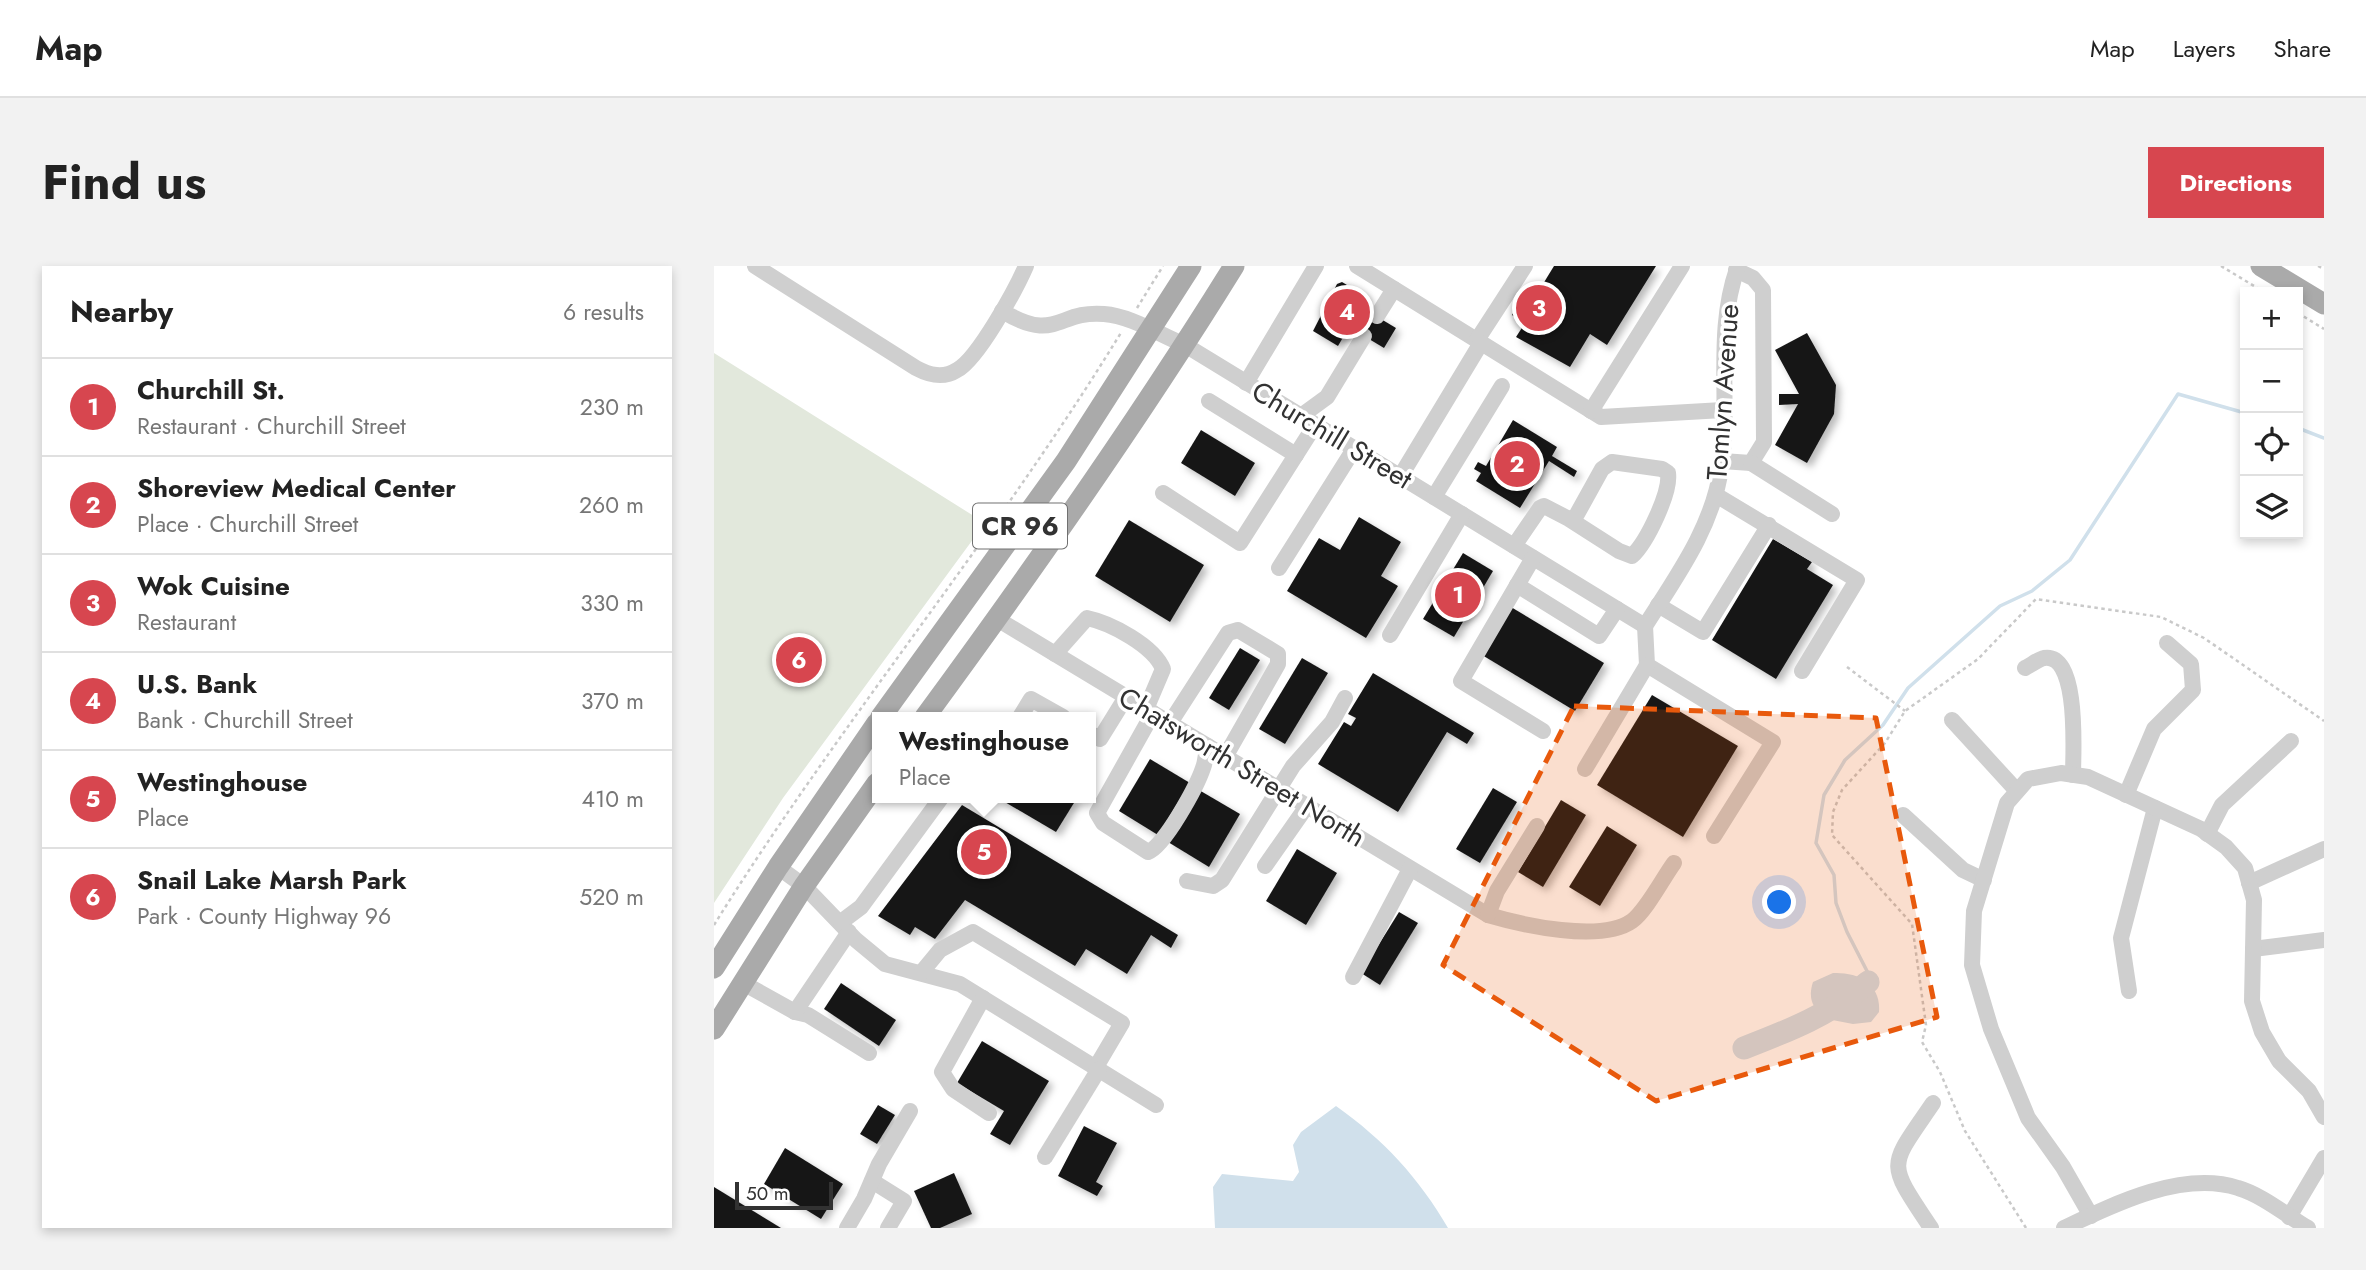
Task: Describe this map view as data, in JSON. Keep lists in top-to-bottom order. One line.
{"streets":{"main road":["CR 96"],"street":["Tomlyn Avenue","Churchill Street","Chatsworth Street North"]},"crossings":[["Tomlyn Avenue","Churchill Street"],["Churchill Street","CR 96"],["CR 96","Chatsworth Street North"]],"scale_bar":"50 m","page":{"header":"Map","nav":["Map","Layers","Share"],"title":"Find us","buttons":"Directions","heading":["Nearby","6 results"],"pins":["3","4","2","1","6","5"],"map_buttons":["+","−"],"list":[{"mark":"1","name":"Churchill St.","note":"Restaurant · Churchill Street","value":"230 m"},{"mark":"2","name":"Shoreview Medical Center","note":"Place · Churchill Street","value":"260 m"},{"mark":"3","name":"Wok Cuisine","note":"Restaurant","value":"330 m"},{"mark":"4","name":"U.S. Bank","note":"Bank · Churchill Street","value":"370 m"},{"mark":"5","name":"Westinghouse","note":"Place","value":"410 m"},{"mark":"6","name":"Snail Lake Marsh Park","note":"Park · County Highway 96","value":"520 m"}],"popup":["Westinghouse","Place"],"scale":"50 m"}}
